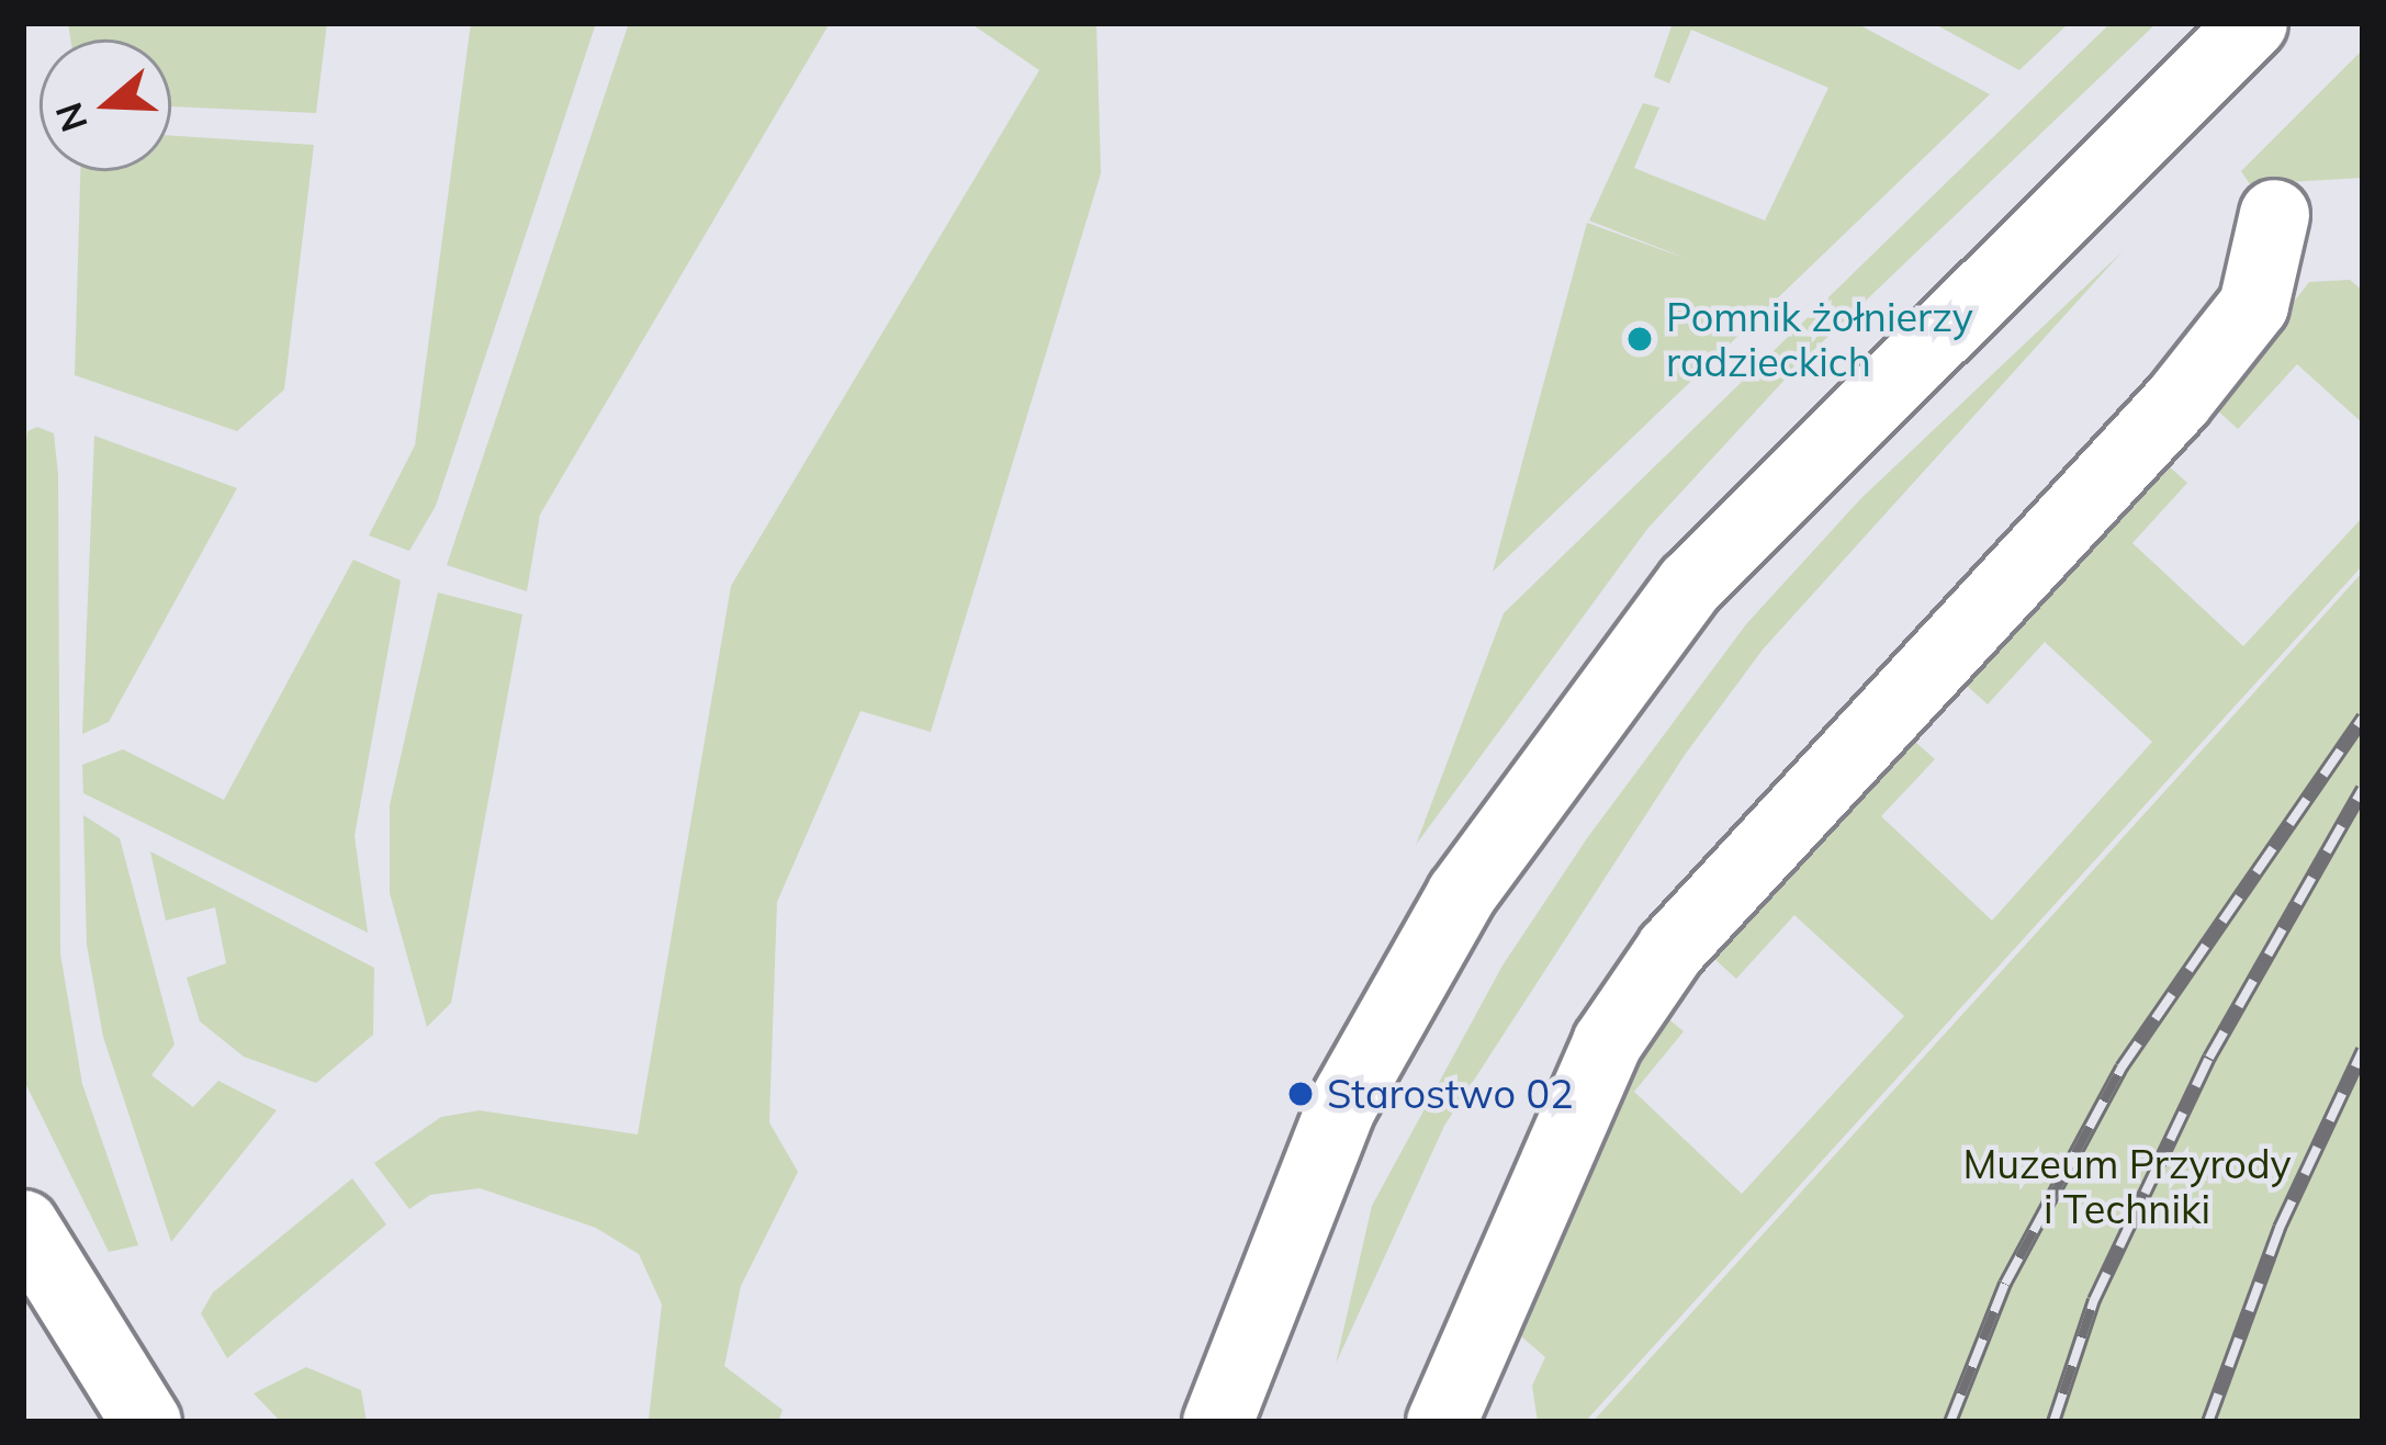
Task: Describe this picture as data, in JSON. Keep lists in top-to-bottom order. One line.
{"parks":["Muzeum Przyrody i Techniki"],"places":["Pomnik żołnierzy radzieckich","Starostwo 02"],"north":"left"}
